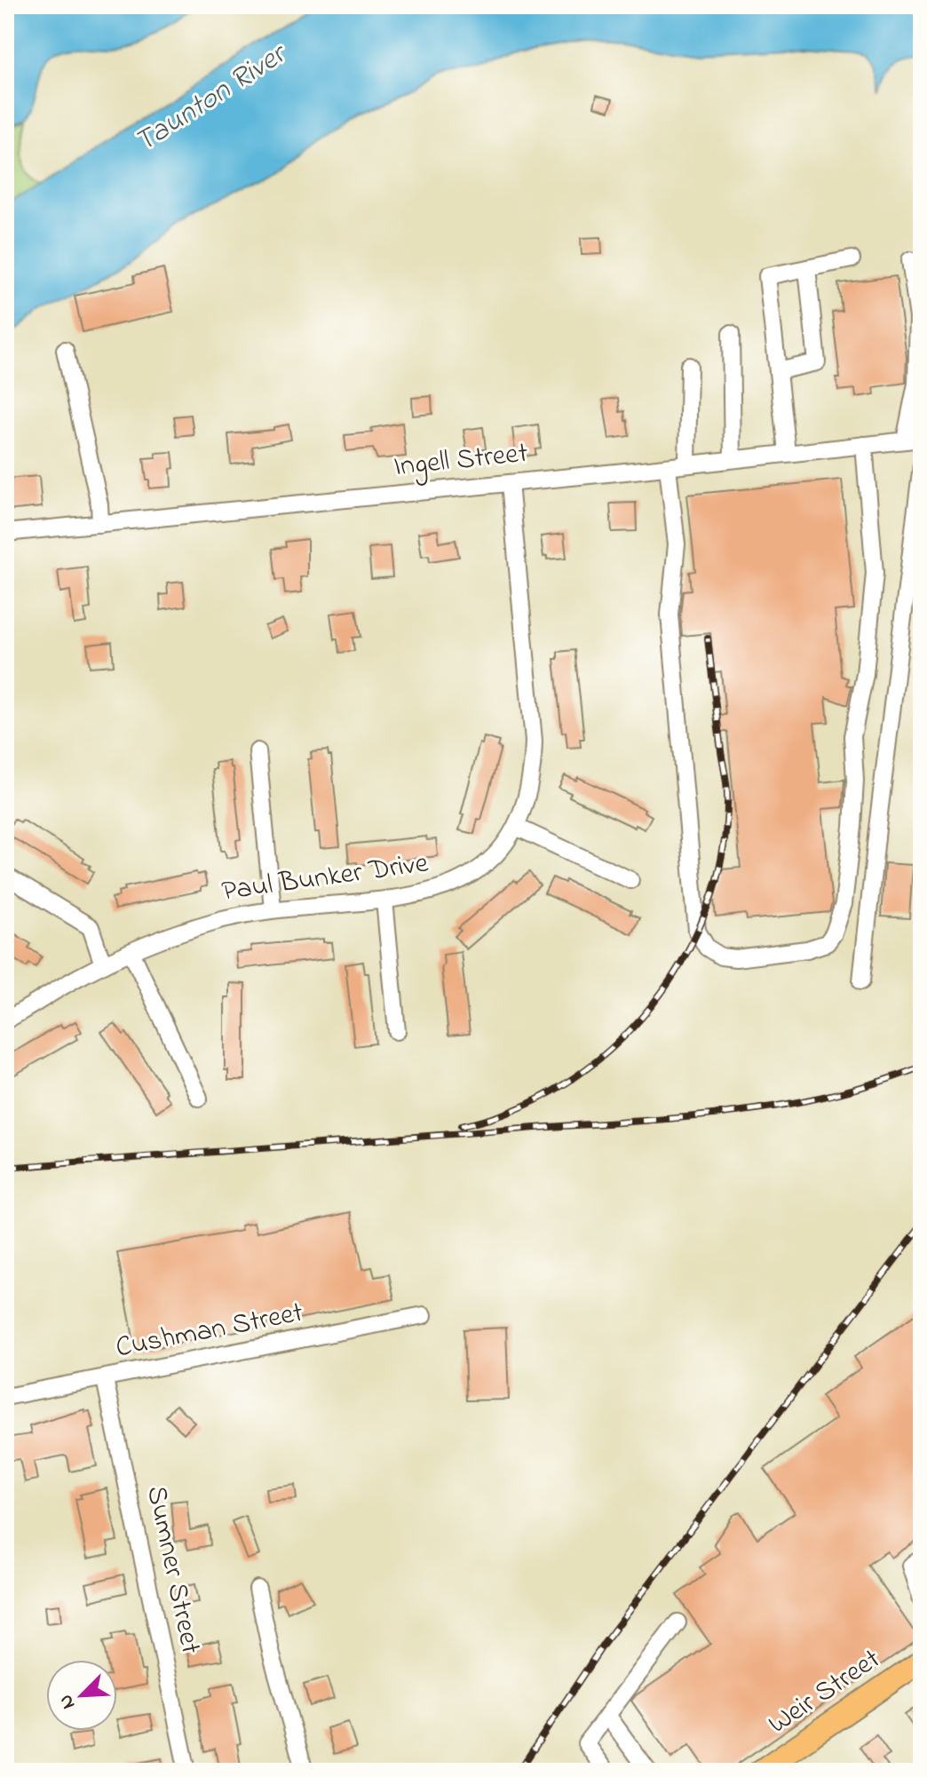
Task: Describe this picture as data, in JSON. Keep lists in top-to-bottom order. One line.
{"streets":{"main road":["Weir Street"],"street":["Ingell Street","Paul Bunker Drive","Cushman Street","Sumner Street"]},"crossings":[["Ingell Street","Paul Bunker Drive"],["Cushman Street","Sumner Street"]],"water":["Taunton River"],"north":"bottom left"}
